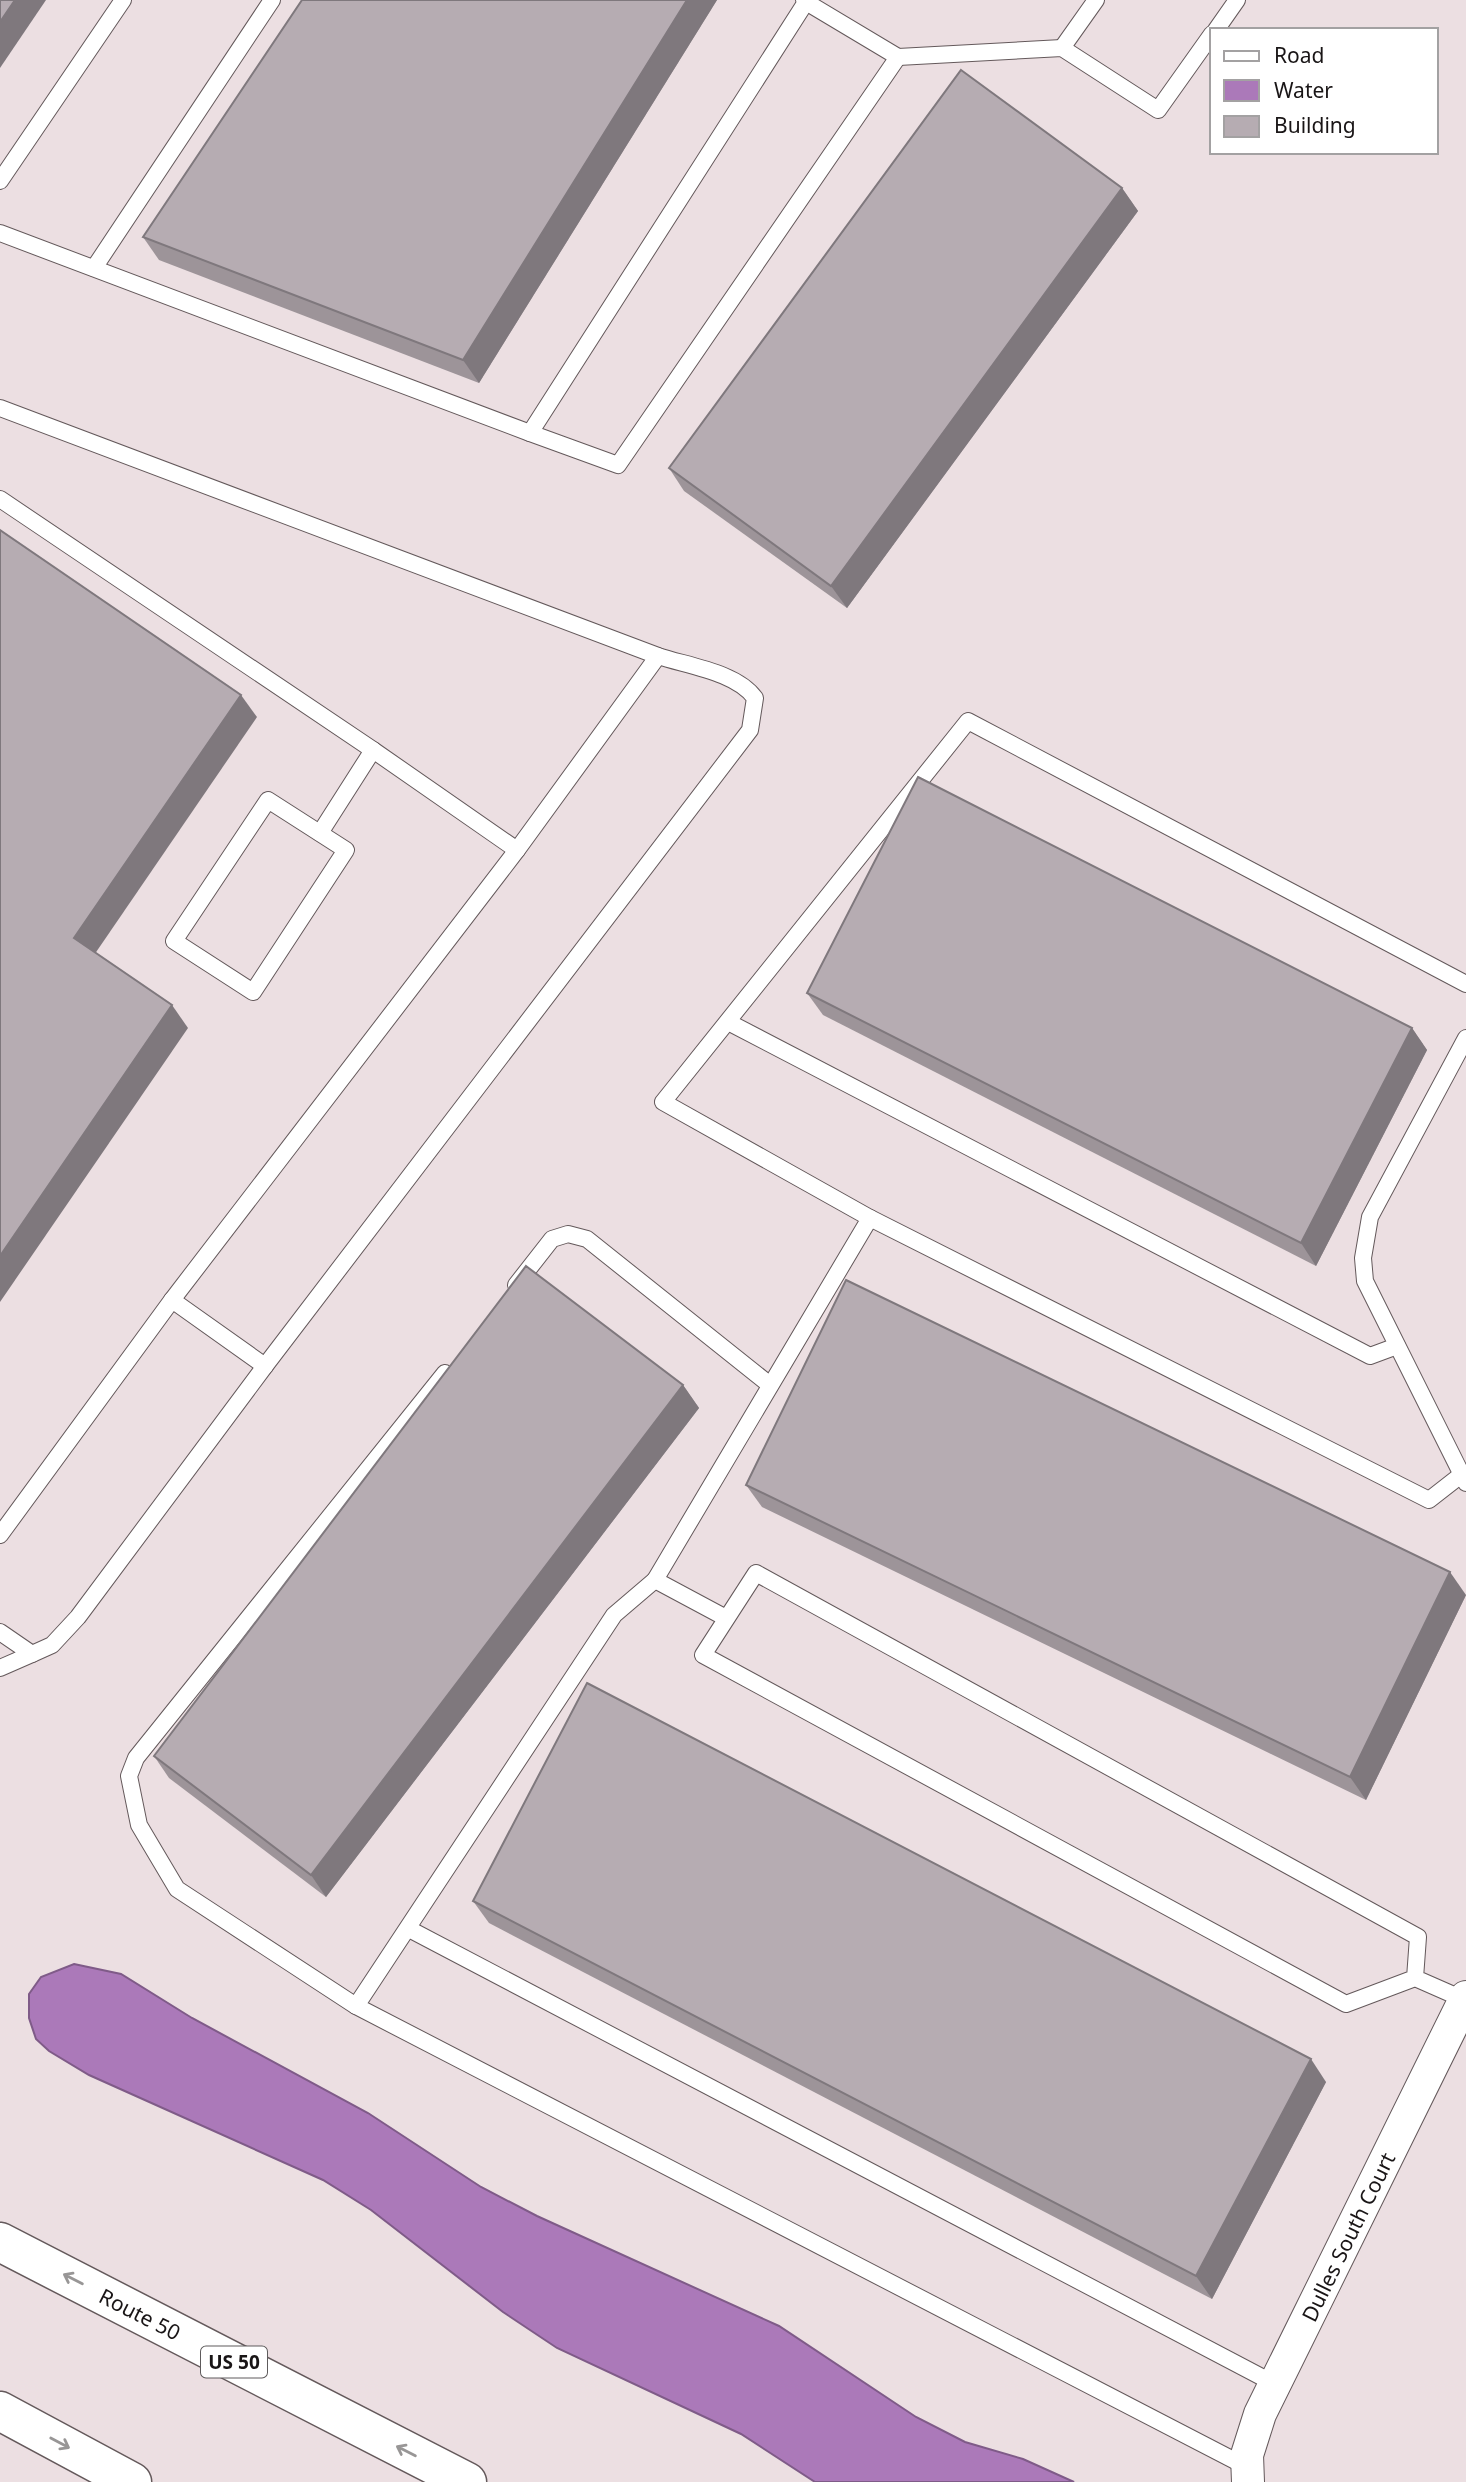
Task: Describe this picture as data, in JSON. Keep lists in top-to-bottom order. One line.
{"streets":{"highway":["Route 50","US 50"],"street":["Dulles South Court"]},"one_way":["Route 50"],"legend":["Road","Water","Building"]}
